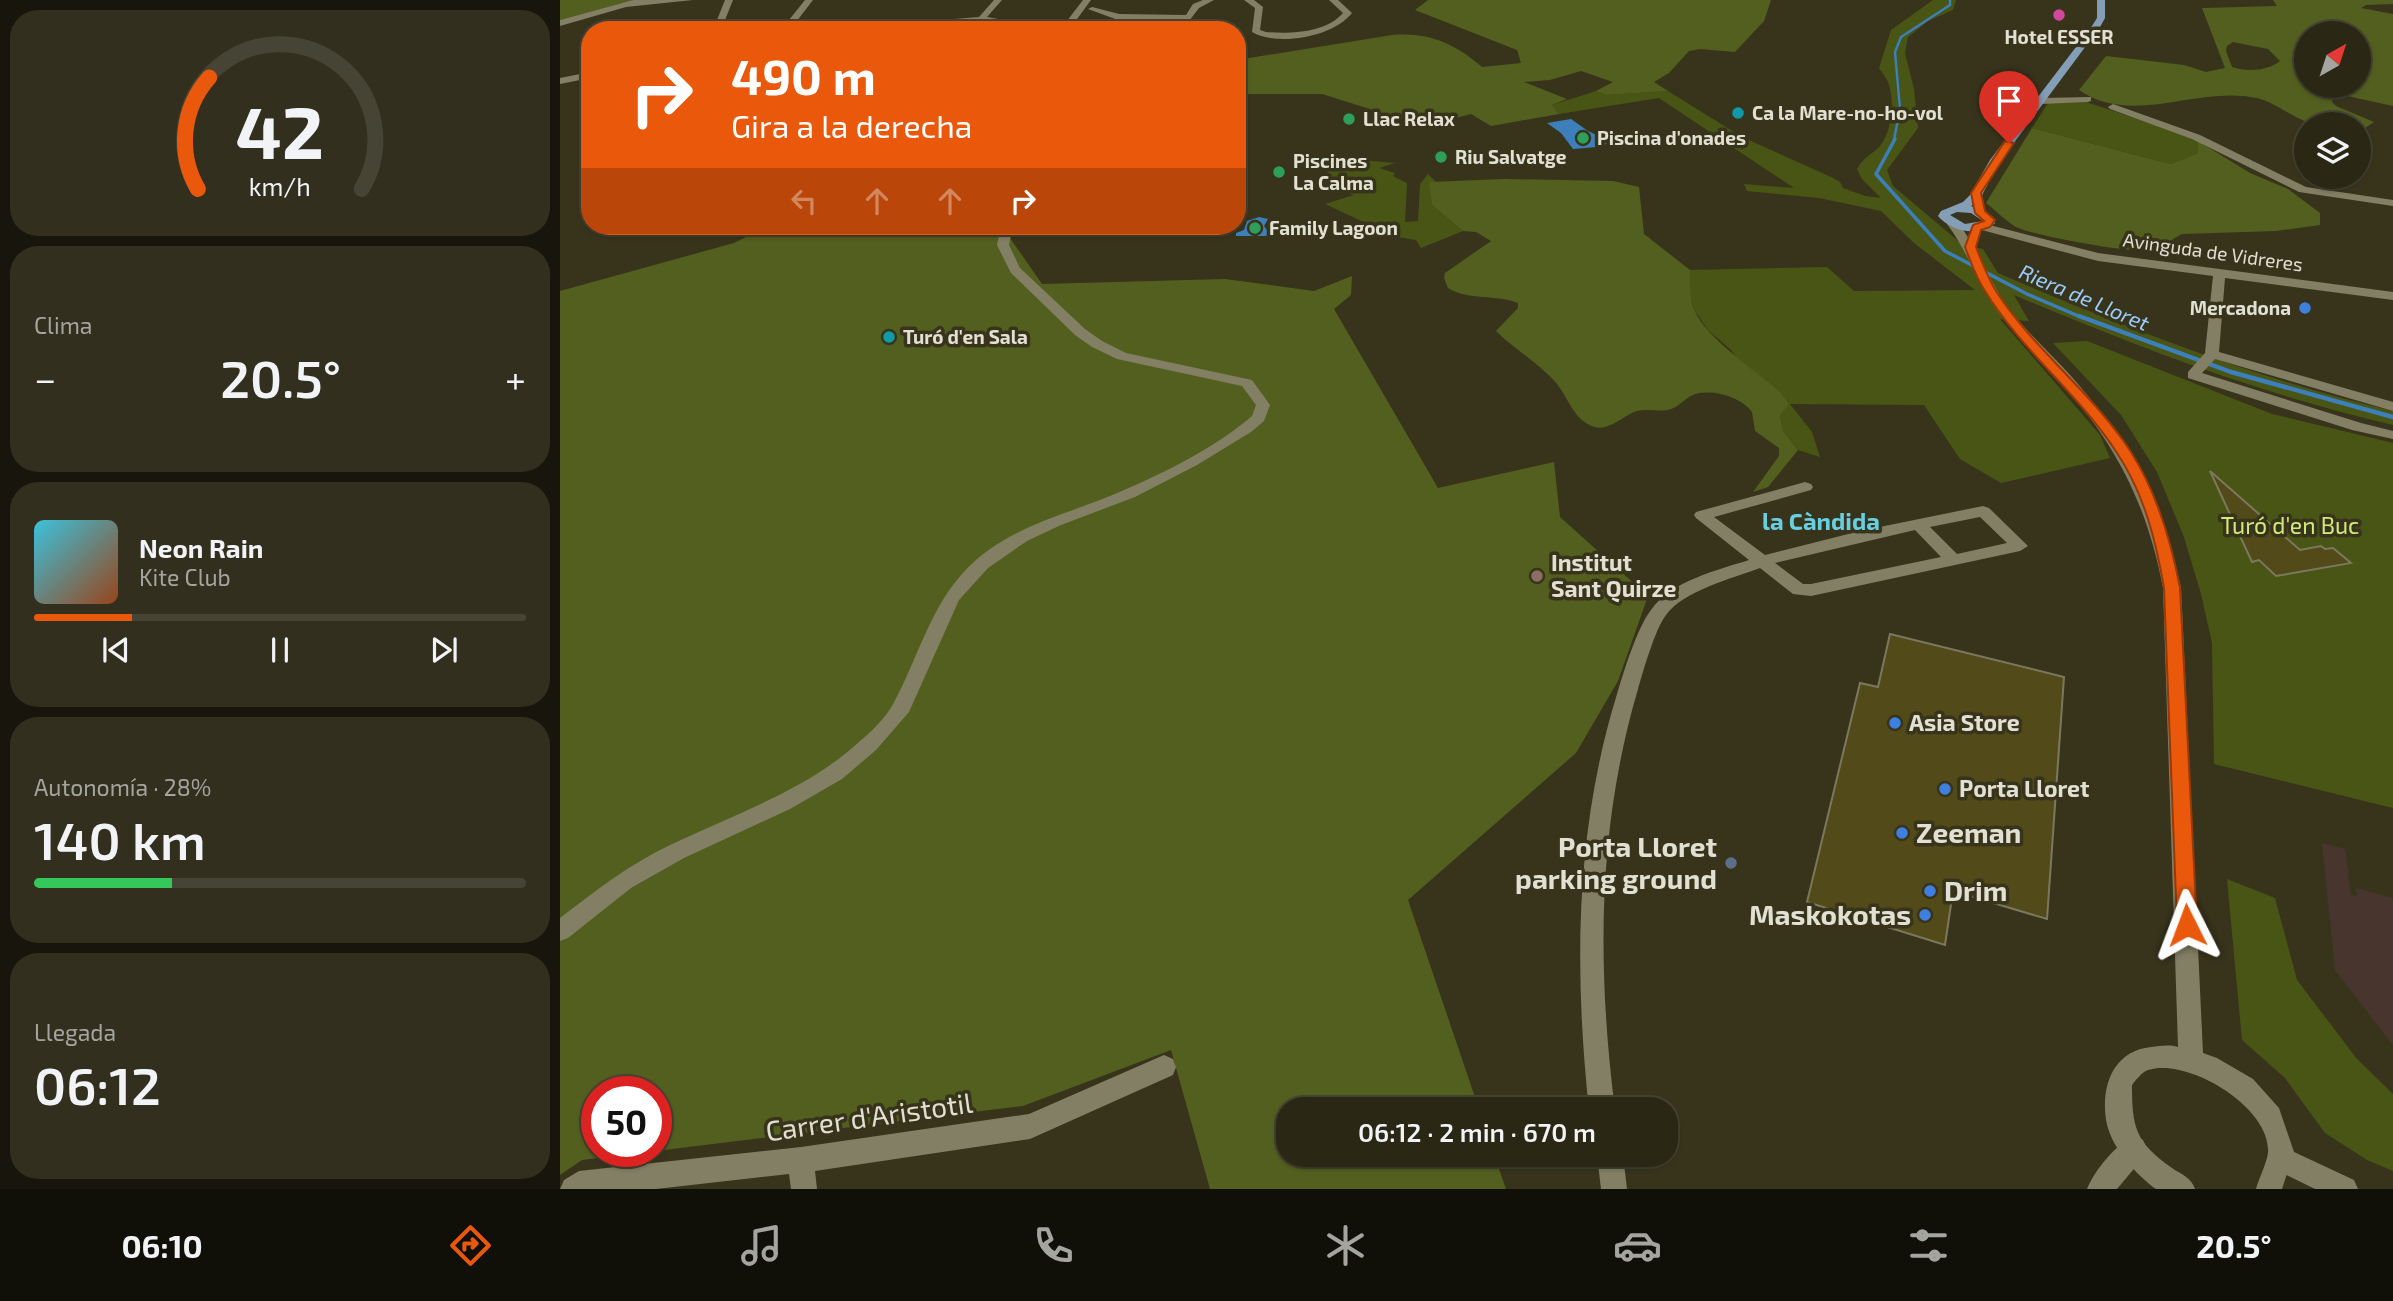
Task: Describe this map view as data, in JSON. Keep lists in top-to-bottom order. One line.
{"streets":{"street":["Avinguda de Vidreres","Carrer d'Aristotil"]},"districts":["la Càndida"],"water":["Riera de Lloret"],"parks":["Turó d'en Buc"],"places":["Hotel ESSER","Ca la Mare-no-ho-vol","Llac Relax","Piscina d'onades","Riu Salvatge","Piscines La Calma","Family Lagoon","Mercadona","Turó d'en Sala","Institut Sant Quirze","Asia Store","Porta Lloret","Zeeman","Porta Lloret parking ground","Drim","Maskokotas"],"north":"top right","page":{"turn":["490 m","Gira a la derecha"],"tile":["Clima",["Autonomía · 28%","140 km"],["Llegada","06:12"]],"heat":["−","20.5°","+"],"song":["Neon Rain","Kite Club"],"limit":"50","trip":"06:12 · 2 min · 670 m","tabs":["06:10","20.5°"],"gauge":["42","km/h"]}}
